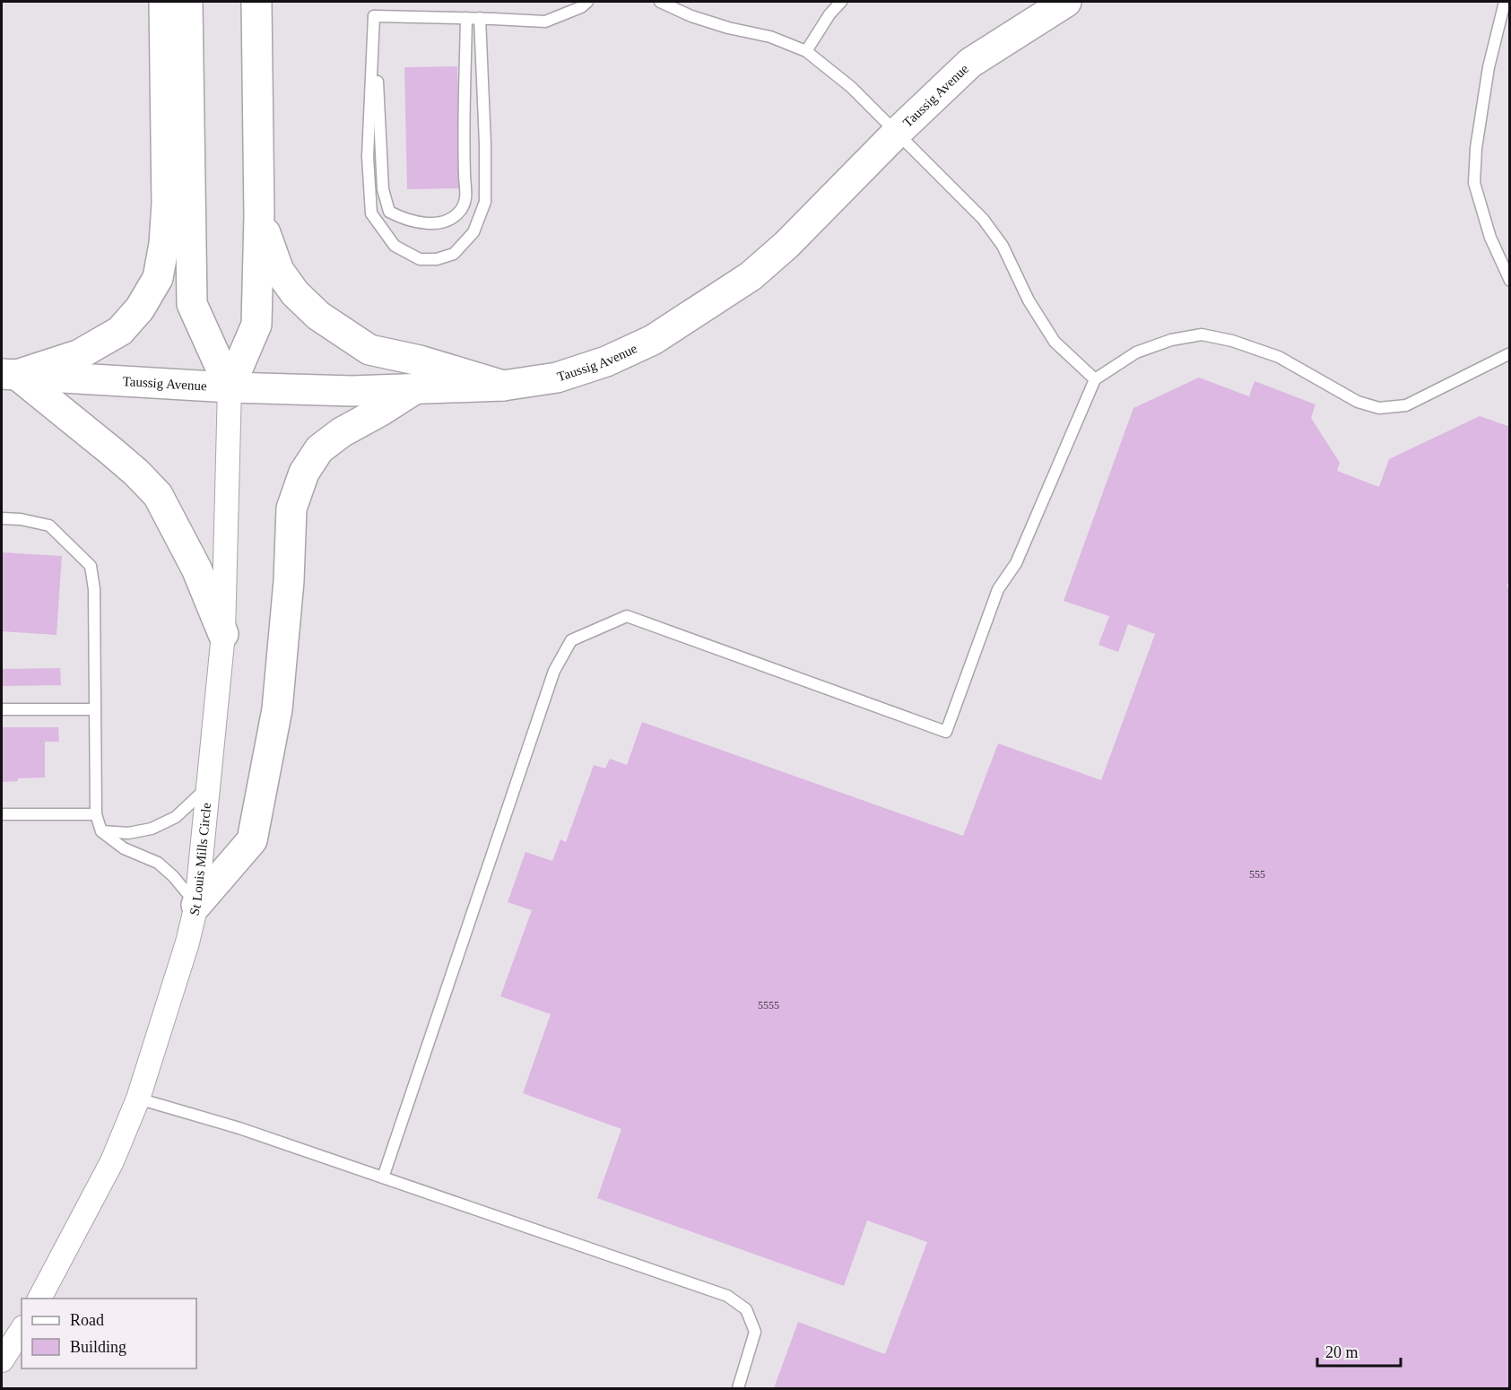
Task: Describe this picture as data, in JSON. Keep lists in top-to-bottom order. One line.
{"streets":{"main road":["Taussig Avenue"],"street":["St Louis Mills Circle"]},"crossings":[["Taussig Avenue","St Louis Mills Circle"]],"house_numbers":["555","5555"],"legend":["Road","Building"],"scale_bar":"20 m"}
